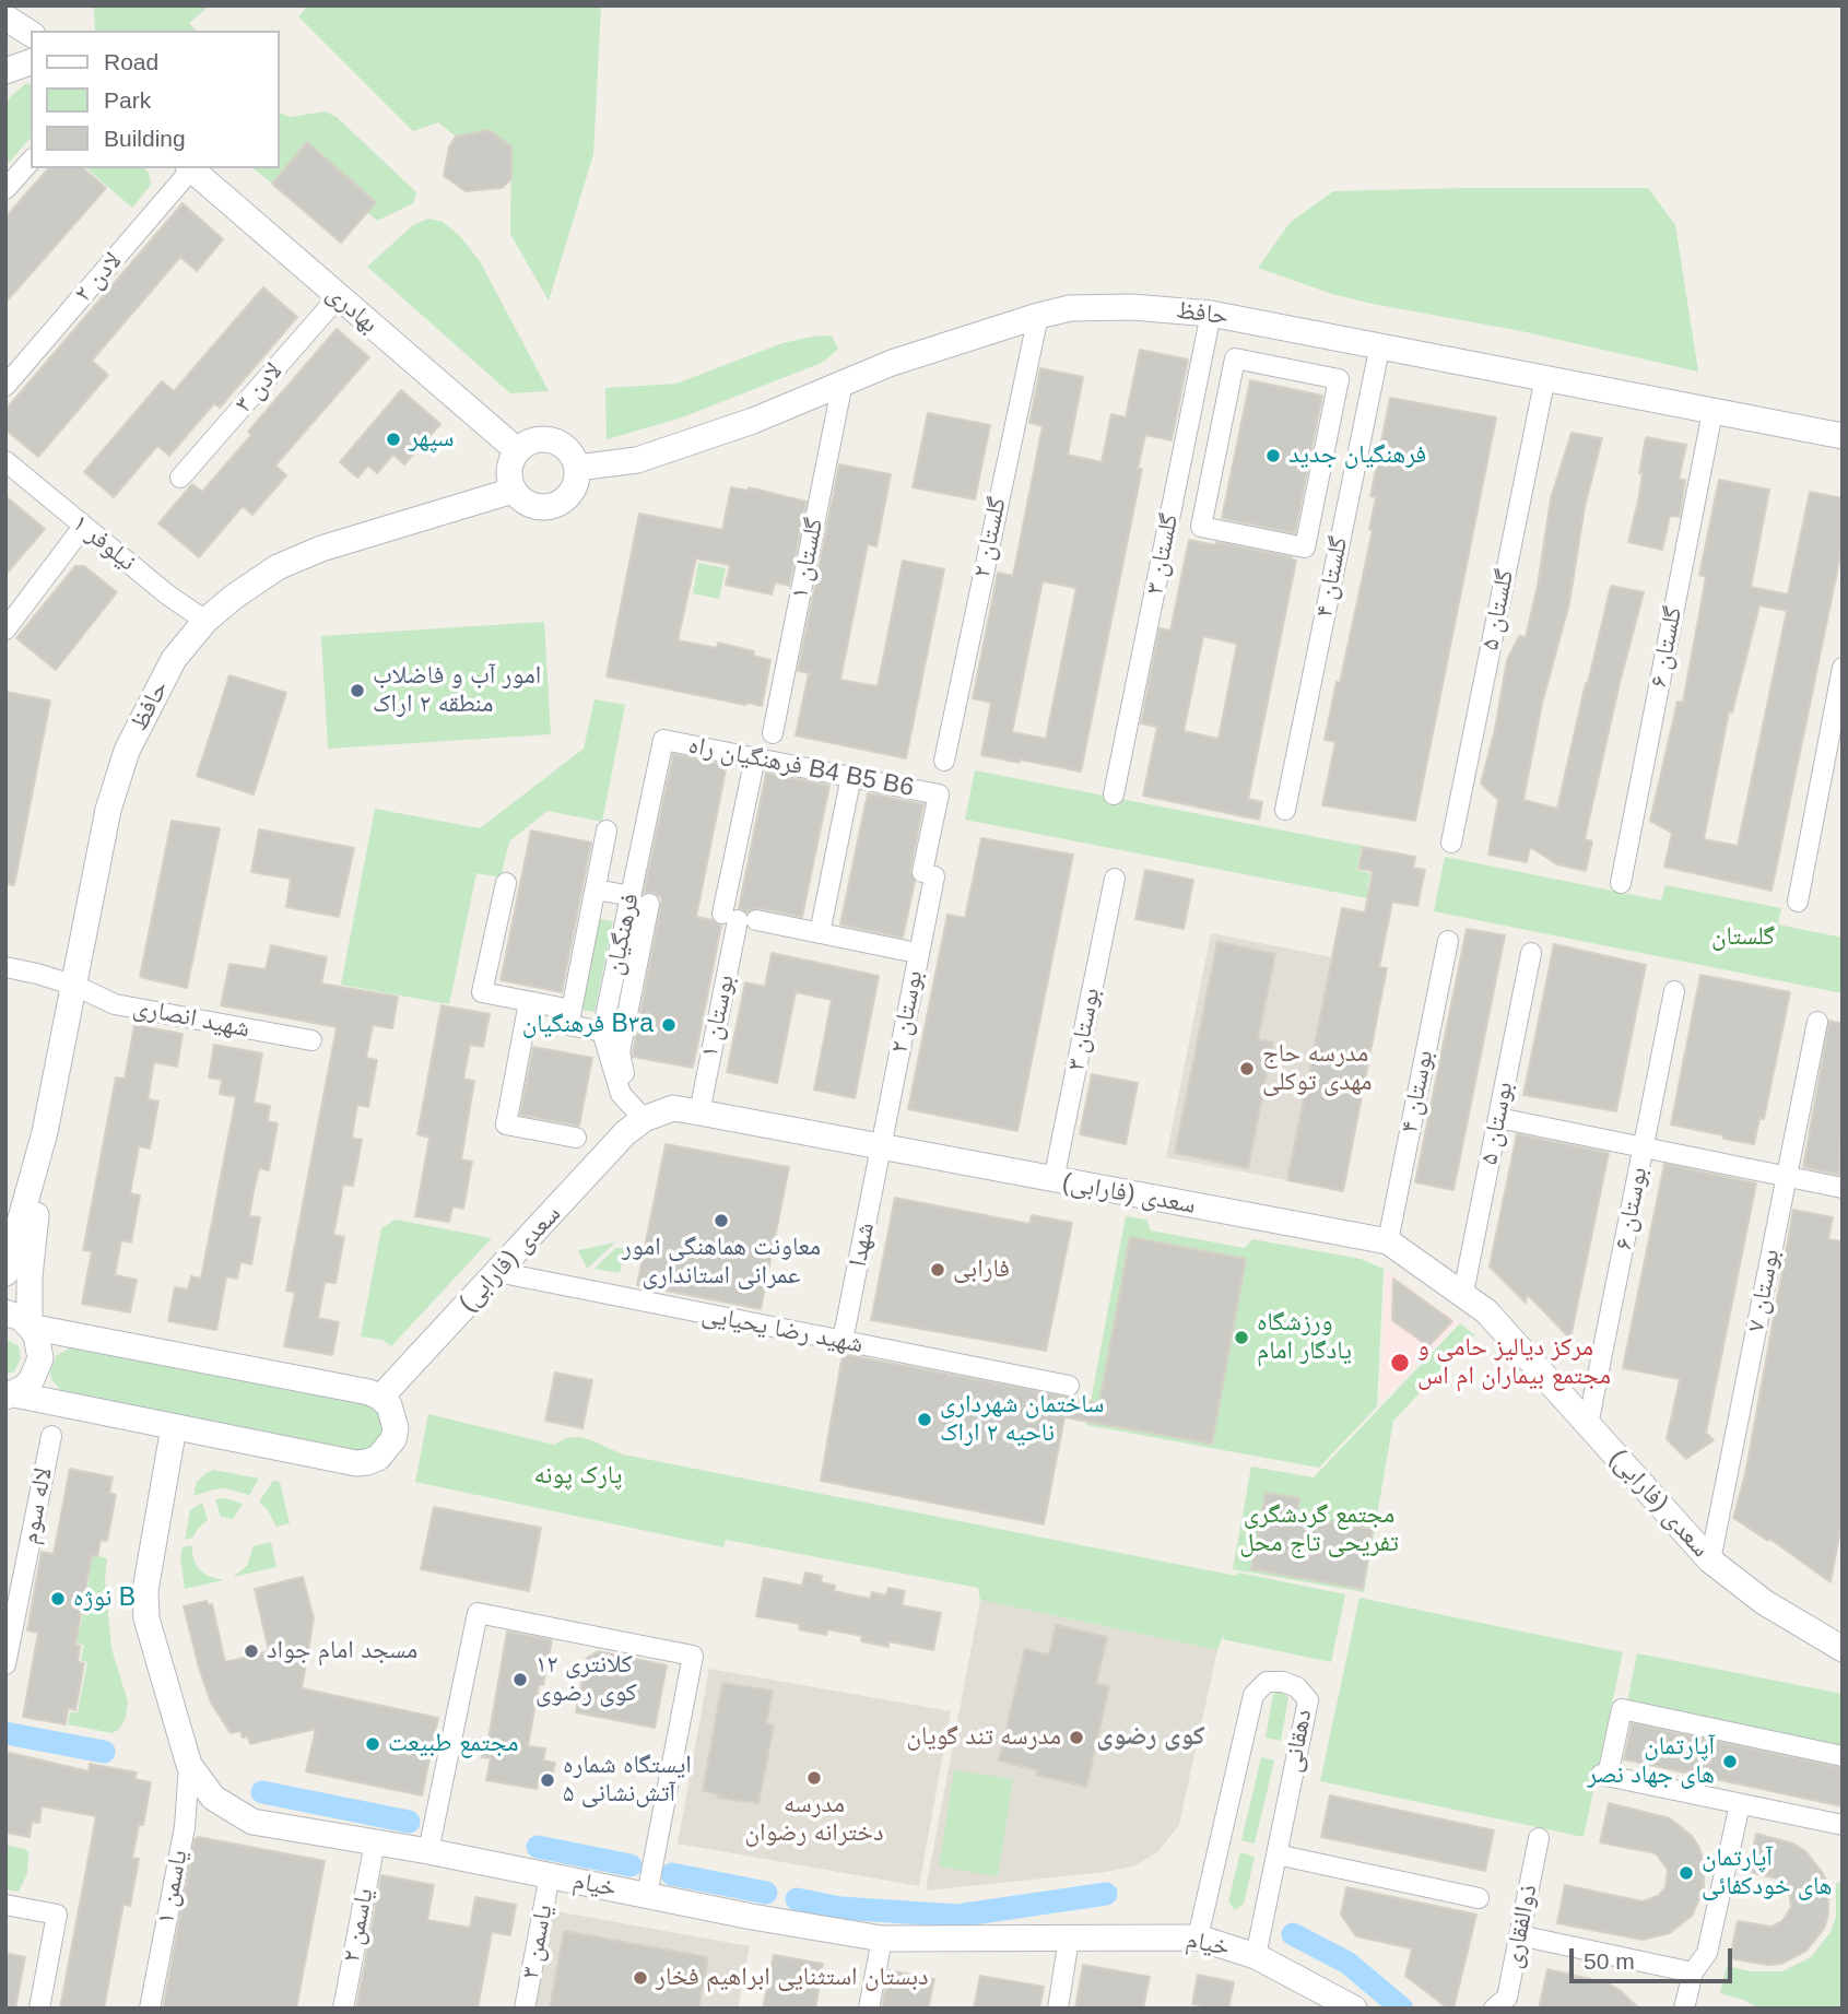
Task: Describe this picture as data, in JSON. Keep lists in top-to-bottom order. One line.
{"streets":{"street":["لادن ۲","بهادری","حافظ","لادن ۳","گلستان ۲","نیلوفر ۱","گلستان ۳","گلستان ۱","گلستان ۴","گلستان ۵","گلستان ۶","فرهنگیان راه B4 B5 B6","فرهنگیان","بوستان ۲","بوستان ۱","شهید انصاری","بوستان ۳","بوستان ۴","بوستان ۵","سعدی (فارابی)","بوستان ۶","شهدا","بوستان ۷","شهید رضا یحیایی","لاله سوم","دهقانی","خیام","یاسمن ۱","یاسمن ۲","ذوالفقاری","یاسمن ۳"]},"crossings":[["بهادری","حافظ"],["بهادری","لادن ۳"],["حافظ","گلستان ۲"],["حافظ","نیلوفر ۱"],["حافظ","گلستان ۳"],["حافظ","گلستان ۱"],["حافظ","گلستان ۴"],["حافظ","گلستان ۵"],["حافظ","گلستان ۶"],["حافظ","شهید انصاری"],["فرهنگیان راه B4 B5 B6","فرهنگیان"],["فرهنگیان راه B4 B5 B6","بوستان ۲"],["فرهنگیان راه B4 B5 B6","بوستان ۱"],["فرهنگیان","سعدی (فارابی)"],["بوستان ۲","سعدی (فارابی)"],["بوستان ۲","شهدا"],["بوستان ۱","سعدی (فارابی)"],["بوستان ۳","سعدی (فارابی)"],["بوستان ۴","سعدی (فارابی)"],["بوستان ۵","سعدی (فارابی)"],["سعدی (فارابی)","بوستان ۶"],["سعدی (فارابی)","شهدا"],["سعدی (فارابی)","بوستان ۷"],["سعدی (فارابی)","شهید رضا یحیایی"],["شهدا","شهید رضا یحیایی"],["دهقانی","خیام"],["خیام","یاسمن ۱"],["خیام","یاسمن ۲"],["خیام","یاسمن ۳"]],"districts":["کوی رضوی"],"parks":["گلستان","پارک پونه","مجتمع گردشگری تفریحی تاج محل"],"places":["سپهر","فرهنگیان جدید","امور آب و فاضلاب منطقه ۲ اراک","فرهنگیان B۳a","مدرسه حاج مهدی توکلی","معاونت هماهنگی امور عمرانی استانداری","فارابی","ورزشگاه یادگار امام","مرکز دیالیز حامی و مجتمع بیماران ام اس","ساختمان شهرداری ناحیه ۲ اراک","نوژه B","مسجد امام جواد","کلانتری ۱۲ کوی رضوی","مدرسه تند گویان","مجتمع طبیعت","آپارتمان های جهاد نصر","مدرسه دخترانه رضوان","ایستگاه شماره ۵ آتش‌نشانی","آپارتمان های خودکفائی","دبستان استثنایی ابراهیم فخار"],"legend":["Road","Park","Building"],"scale_bar":"50 m"}
